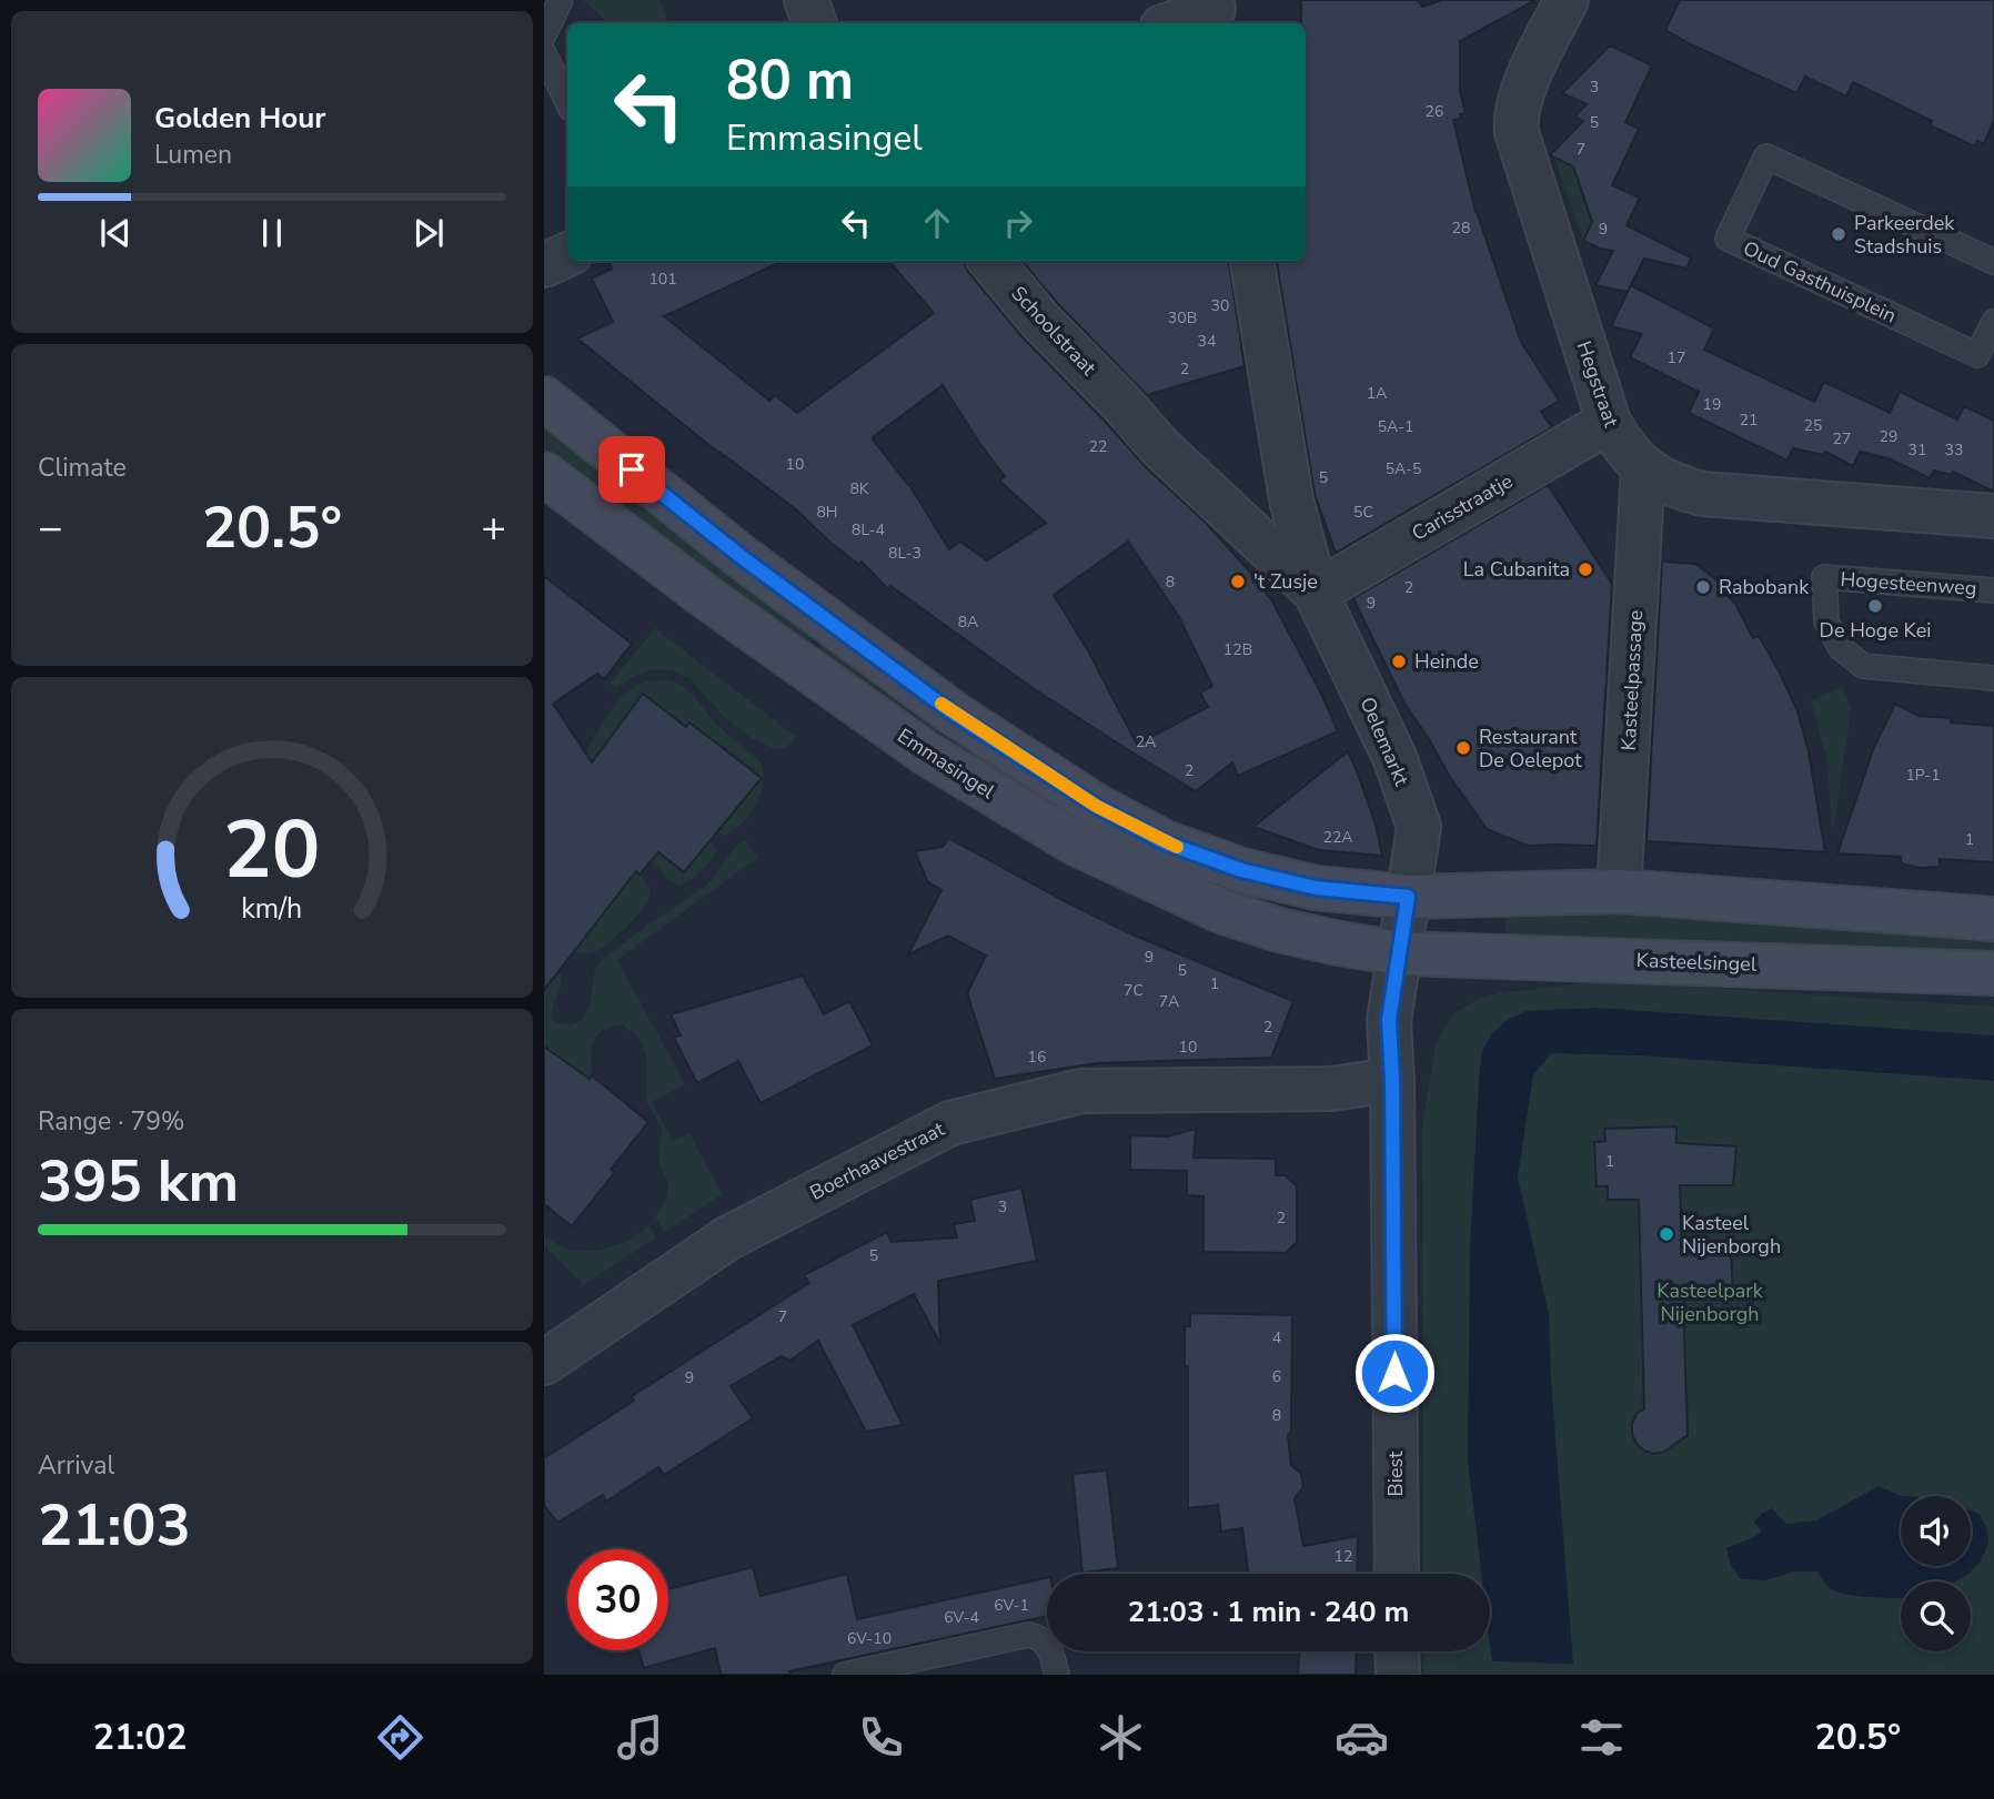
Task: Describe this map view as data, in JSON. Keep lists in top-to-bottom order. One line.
{"streets":{"street":["Schoolstraat","Hegstraat","Carisstraatje","Kasteelpassage","Oelemarkt","Emmasingel","Kasteelsingel","Boerhaavestraat","Biest"],"lane":["Oud Gasthuisplein","Hogesteenweg"]},"crossings":[["Schoolstraat","Oelemarkt"],["Hegstraat","Carisstraatje"],["Hegstraat","Kasteelpassage"],["Carisstraatje","Oelemarkt"],["Oelemarkt","Biest"],["Emmasingel","Kasteelsingel"],["Emmasingel","Biest"],["Kasteelsingel","Biest"],["Boerhaavestraat","Biest"]],"parks":["Kasteelpark Nijenborgh"],"places":["Parkeerdek Stadshuis","La Cubanita","'t Zusje","Rabobank","De Hoge Kei","Heinde","Restaurant De Oelepot","Kasteel Nijenborgh"],"house_numbers":["3","26","5","7","28","9","101","30","30B","34","17","2","1A","19","21","25","5A-1","29","27","22","31","33","10","5A-5","5","8K","8H","5C","8L-4","8L-3","8","2","9","8A","12B","2A","2","1P-1","22A","1","9","5","1","7C","7A","2","10","16","1","3","2","5","7","4","6","9","8","12","6V-1","6V-4","6V-10"],"page":{"turn":["80 m","Emmasingel"],"song":["Golden Hour","Lumen"],"tile":["Climate",["Range · 79%","395 km"],["Arrival","21:03"]],"heat":["−","20.5°","+"],"limit":"30","trip":"21:03 · 1 min · 240 m","tabs":["21:02","20.5°"],"gauge":["20","km/h"]}}
